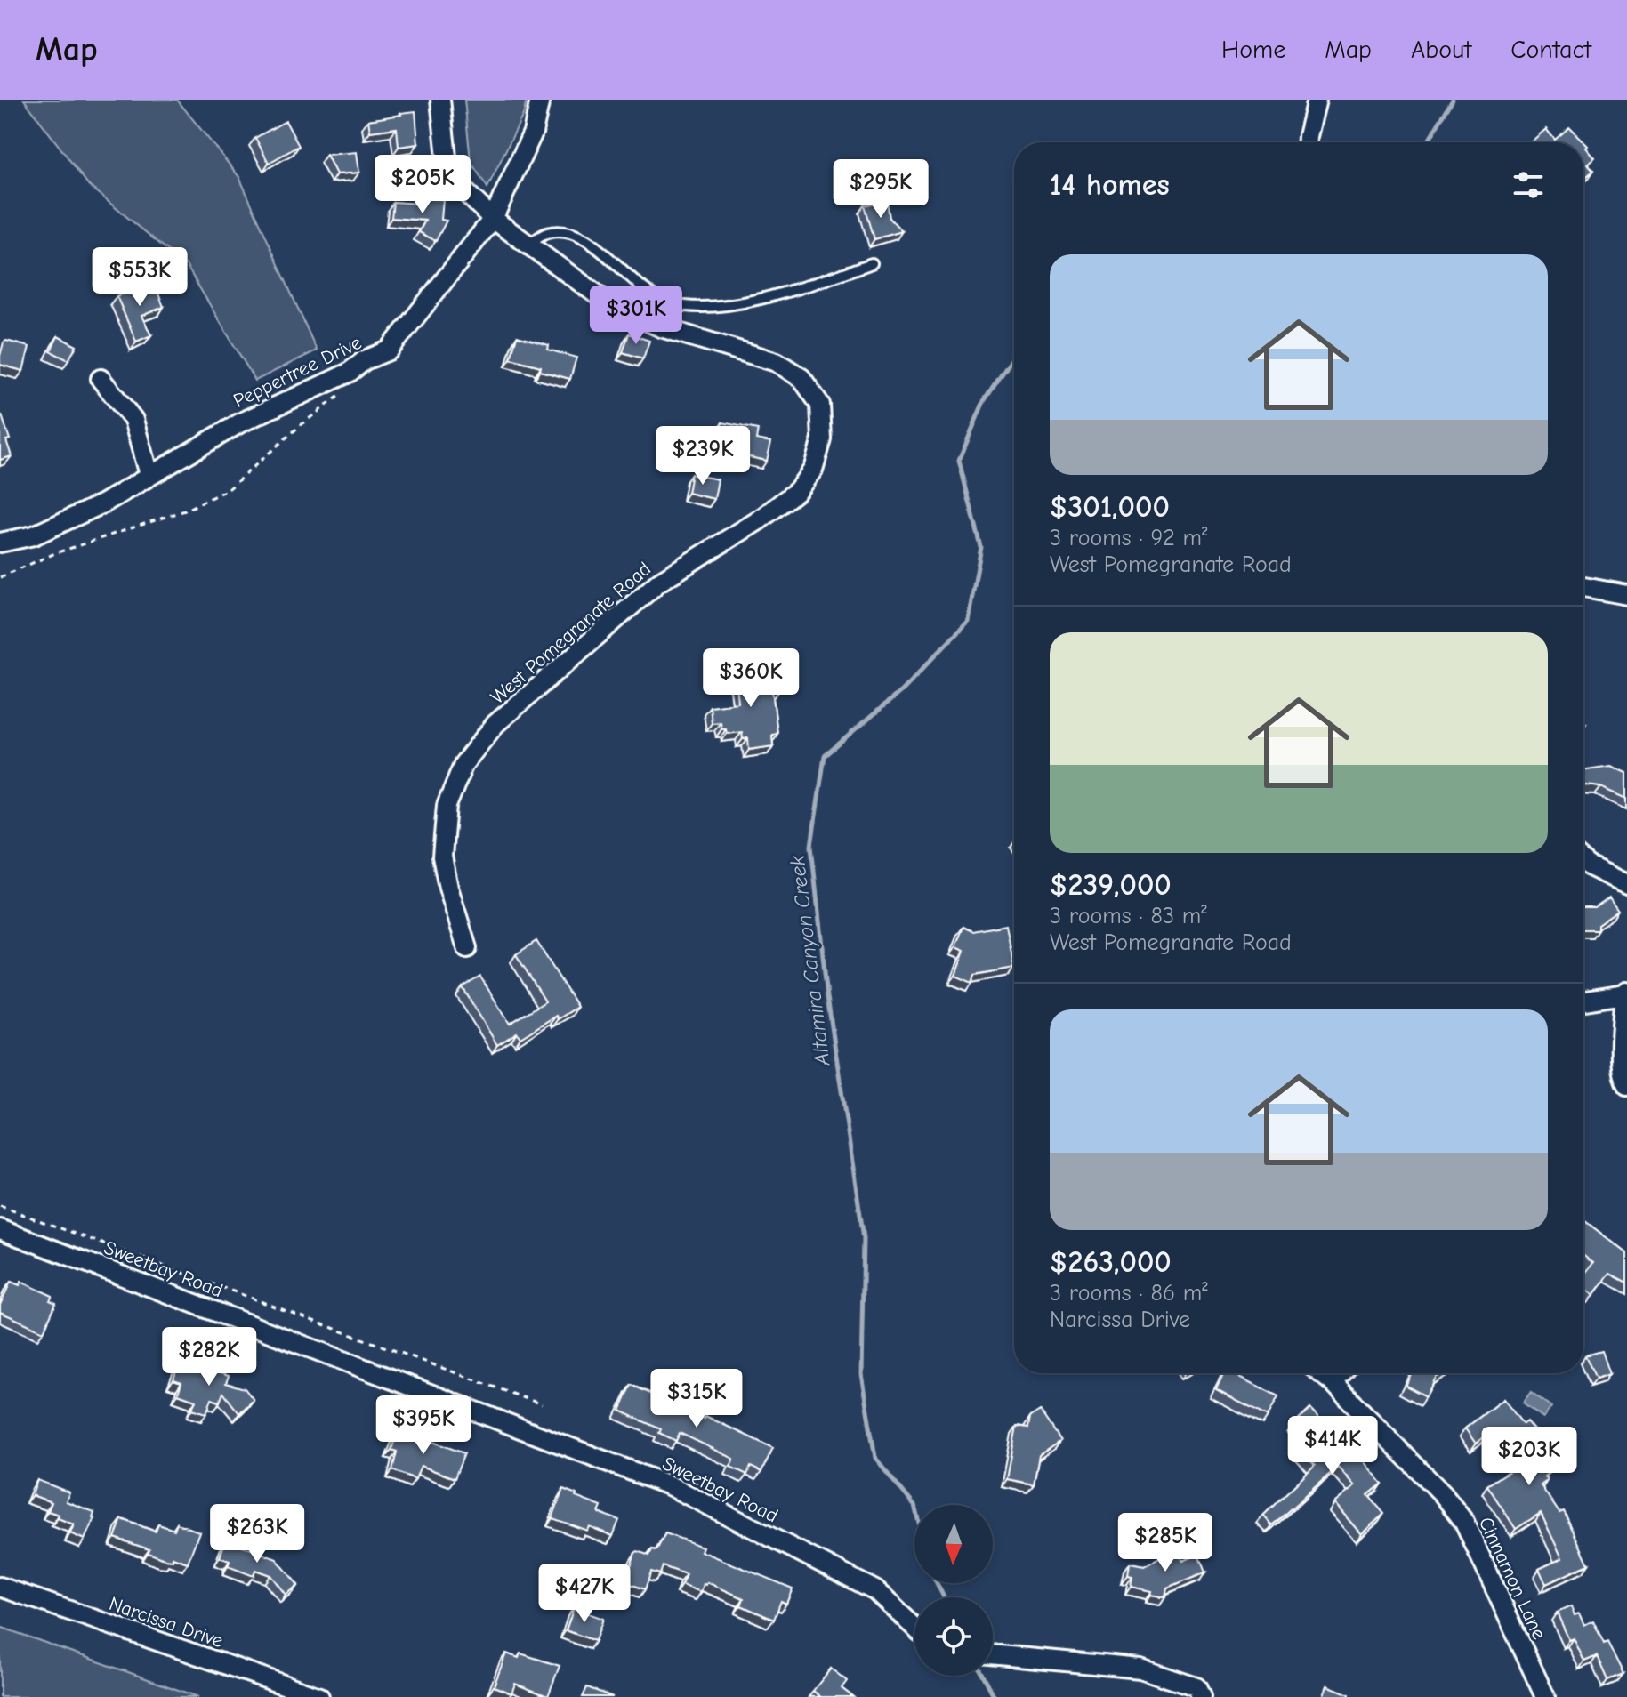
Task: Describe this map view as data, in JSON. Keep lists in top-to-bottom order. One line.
{"streets":{"street":["Peppertree Drive","West Pomegranate Road","Sweetbay Road","Cinnamon Lane","Narcissa Drive"]},"crossings":[["Peppertree Drive","West Pomegranate Road"]],"water":["Altamira Canyon Creek"],"north":"bottom","page":{"header":"Map","nav":["Home","Map","About","Contact"],"heading":"14 homes","price":["$205K","$295K","$553K","$301K","$239K","$360K","$282K","$315K","$395K","$414K","$203K","$263K","$285K","$427K"],"list":[{"name":"$301,000","note":"3 rooms · 92 m² · West Pomegranate Road"},{"name":"$239,000","note":"3 rooms · 83 m² · West Pomegranate Road"},{"name":"$263,000","note":"3 rooms · 86 m² · Narcissa Drive"}]}}
